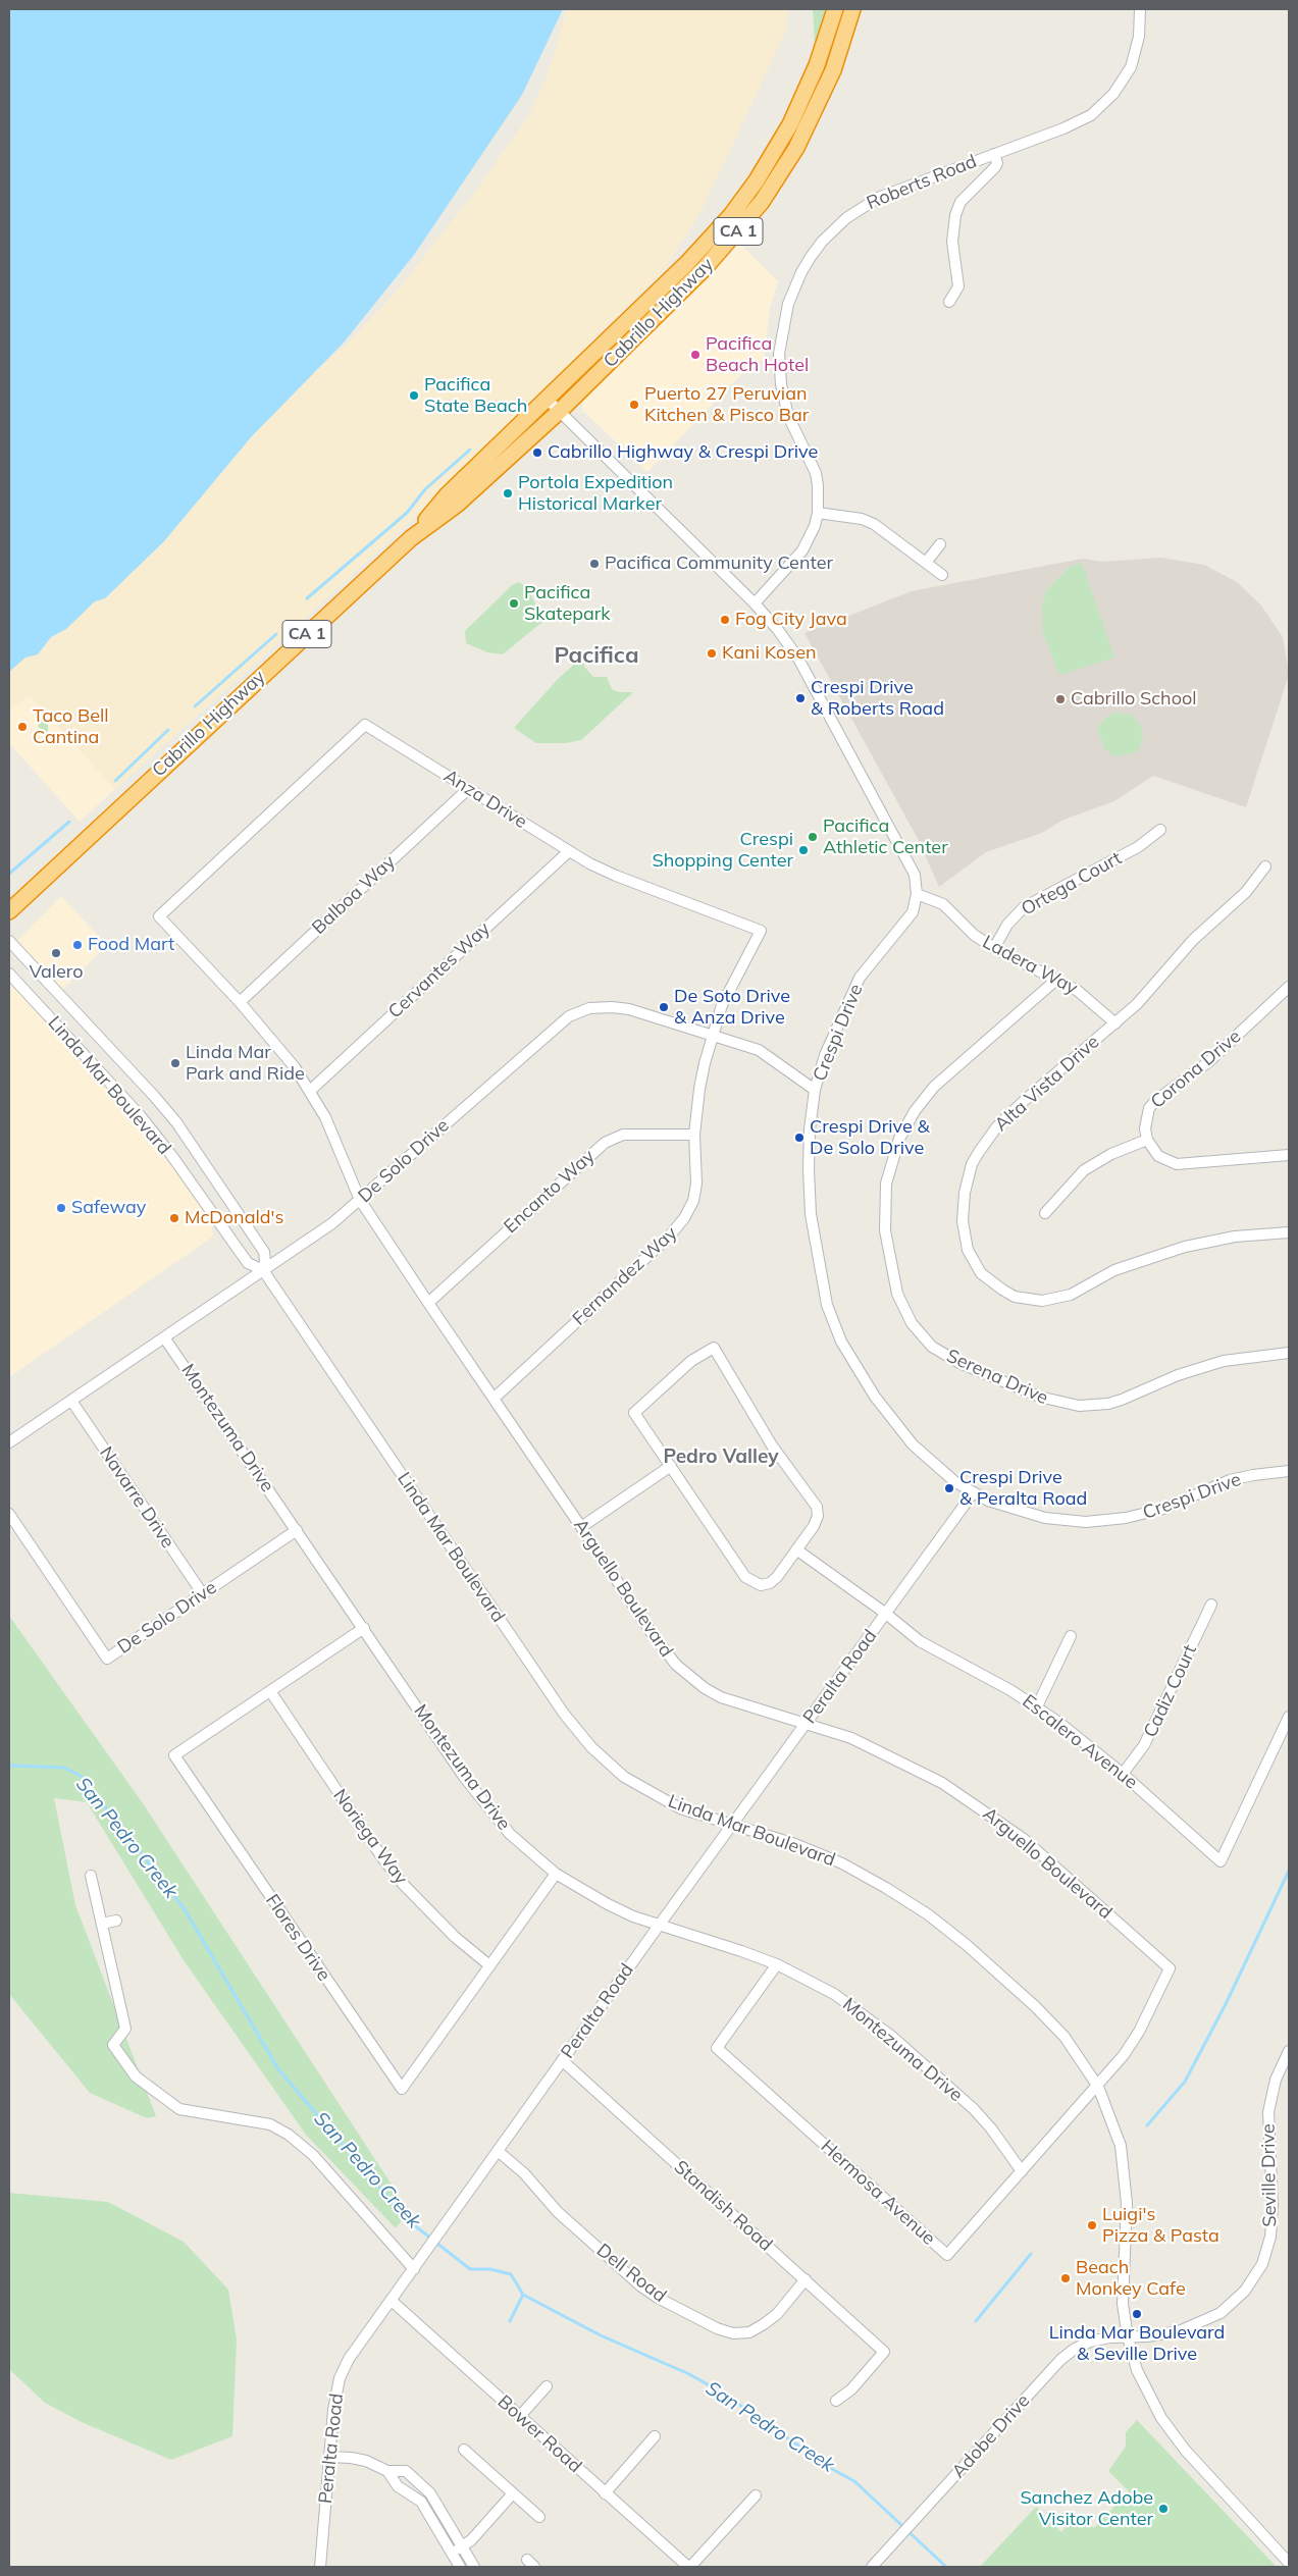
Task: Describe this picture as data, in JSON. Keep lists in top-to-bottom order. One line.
{"streets":{"highway":["CA 1","Cabrillo Highway"],"street":["Roberts Road","Anza Drive","Ortega Court","Balboa Way","Ladera Way","Cervantes Way","Crespi Drive","Corona Drive","Alta Vista Drive","Linda Mar Boulevard","De Solo Drive","Encanto Way","Fernandez Way","Serena Drive","Montezuma Drive","Navarre Drive","Arguello Boulevard","Peralta Road","Cadiz Court","Escalero Avenue","Noriega Way","Flores Drive","Seville Drive","Hermosa Avenue","Standish Road","Dell Road","Bower Road","Adobe Drive"]},"crossings":[["Roberts Road","Crespi Drive"],["Cabrillo Highway","Crespi Drive"],["Anza Drive","Balboa Way"],["Anza Drive","Cervantes Way"],["Anza Drive","De Solo Drive"],["Anza Drive","Fernandez Way"],["Anza Drive","Arguello Boulevard"],["Ortega Court","Ladera Way"],["Balboa Way","Arguello Boulevard"],["Ladera Way","Crespi Drive"],["Ladera Way","Alta Vista Drive"],["Ladera Way","Serena Drive"],["Cervantes Way","Arguello Boulevard"],["Crespi Drive","De Solo Drive"],["Crespi Drive","Peralta Road"],["Linda Mar Boulevard","De Solo Drive"],["Linda Mar Boulevard","Arguello Boulevard"],["Linda Mar Boulevard","Peralta Road"],["Linda Mar Boulevard","Seville Drive"],["Linda Mar Boulevard","Hermosa Avenue"],["Linda Mar Boulevard","Adobe Drive"],["De Solo Drive","Fernandez Way"],["De Solo Drive","Montezuma Drive"],["De Solo Drive","Navarre Drive"],["De Solo Drive","Arguello Boulevard"],["Encanto Way","Fernandez Way"],["Encanto Way","Arguello Boulevard"],["Fernandez Way","Arguello Boulevard"],["Montezuma Drive","Peralta Road"],["Montezuma Drive","Flores Drive"],["Montezuma Drive","Hermosa Avenue"],["Arguello Boulevard","Peralta Road"],["Arguello Boulevard","Hermosa Avenue"],["Peralta Road","Escalero Avenue"],["Peralta Road","Standish Road"],["Peralta Road","Dell Road"],["Peralta Road","Bower Road"],["Cadiz Court","Escalero Avenue"],["Noriega Way","Flores Drive"],["Seville Drive","Adobe Drive"],["Standish Road","Dell Road"]],"districts":["Pacifica","Pedro Valley"],"water":["San Pedro Creek"],"places":["Pacifica Beach Hotel","Pacifica State Beach","Puerto 27 Peruvian Kitchen & Pisco Bar","Cabrillo Highway & Crespi Drive","Portola Expedition Historical Marker","Pacifica Community Center","Pacifica Skatepark","Fog City Java","Kani Kosen","Crespi Drive & Roberts Road","Cabrillo School","Taco Bell Cantina","Pacifica Athletic Center","Crespi Shopping Center","Food Mart","Valero","De Soto Drive & Anza Drive","Linda Mar Park and Ride","Crespi Drive & De Solo Drive","Safeway","McDonald's","Crespi Drive & Peralta Road","Luigi's Pizza & Pasta","Beach Monkey Cafe","Linda Mar Boulevard & Seville Drive","Sanchez Adobe Visitor Center"]}
